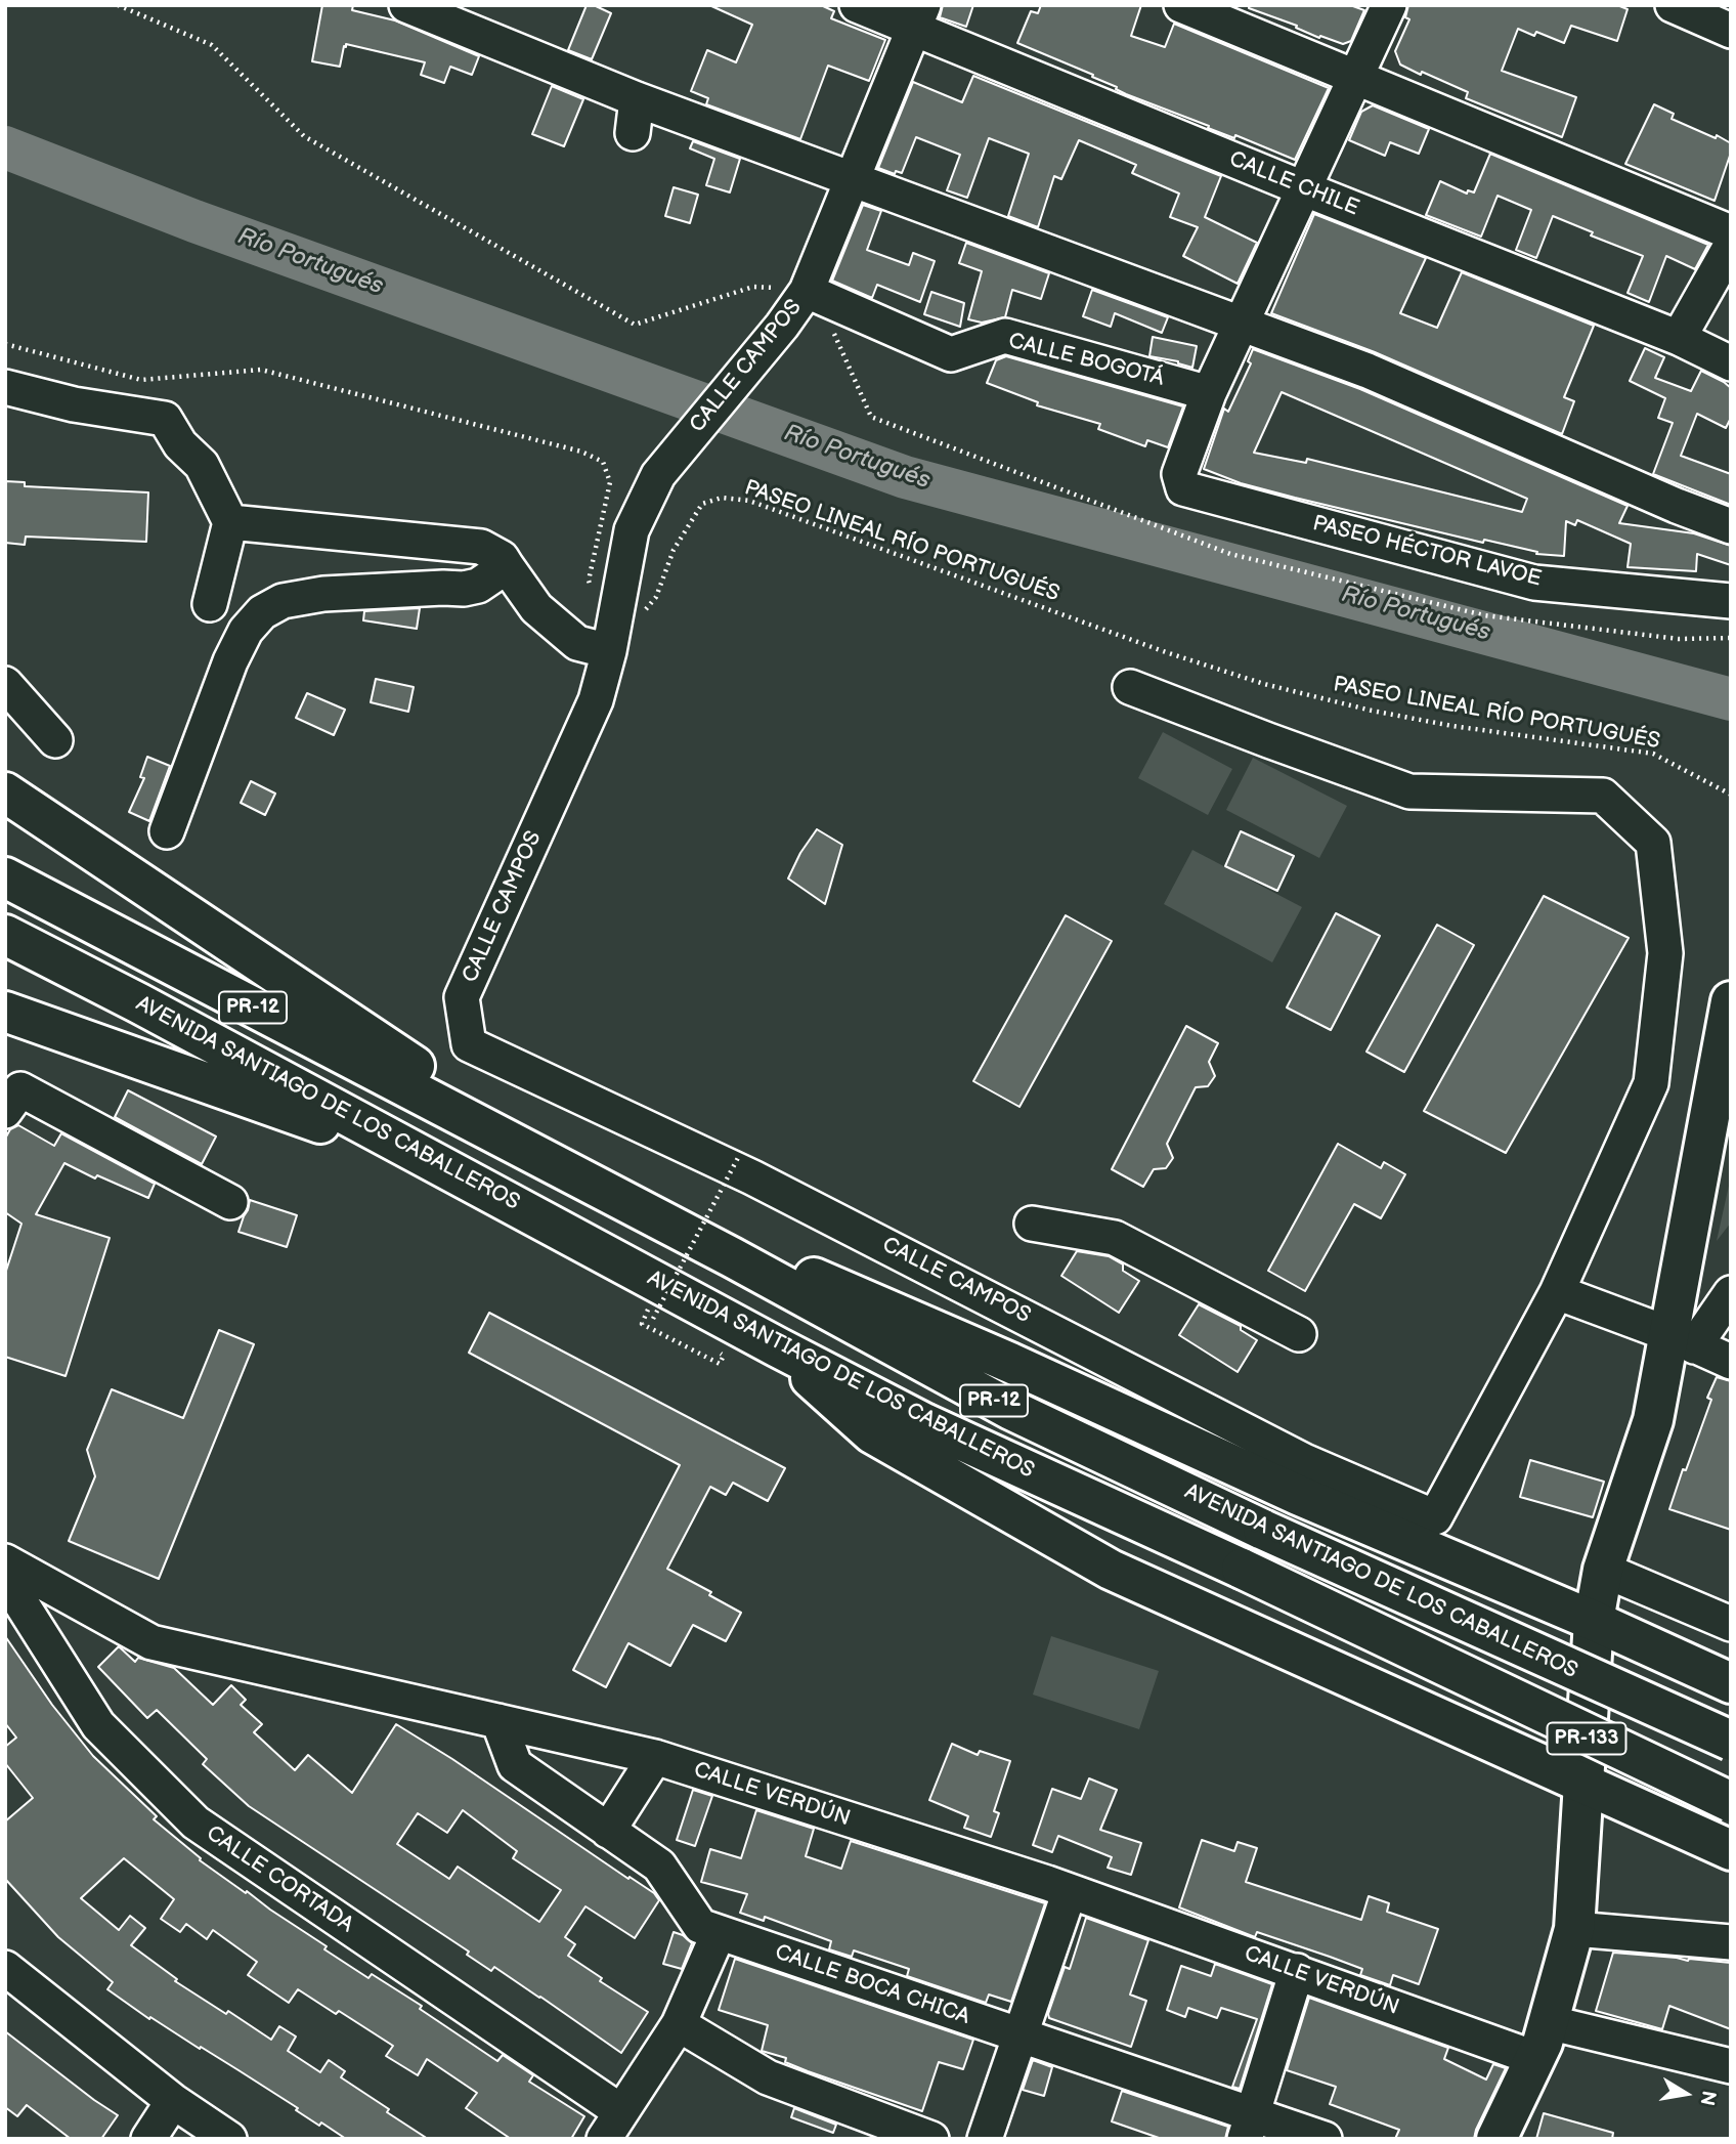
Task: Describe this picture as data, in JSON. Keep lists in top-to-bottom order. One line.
{"streets":{"main road":["PR-12","AVENIDA SANTIAGO DE LOS CABALLEROS","PR-133"],"street":["CALLE CHILE","CALLE BOGOTÁ","CALLE CAMPOS","PASEO HÉCTOR LAVOE","CALLE VERDÚN","CALLE CORTADA","CALLE BOCA CHICA"],"path":["PASEO LINEAL RÍO PORTUGUÉS"]},"crossings":[["CALLE CHILE","CALLE CAMPOS"],["CALLE BOGOTÁ","CALLE CAMPOS"],["CALLE BOGOTÁ","PASEO HÉCTOR LAVOE"],["CALLE CAMPOS","PASEO LINEAL RÍO PORTUGUÉS"],["PR-133","CALLE VERDÚN"],["CALLE VERDÚN","CALLE BOCA CHICA"]],"water":["Río Portugués"],"north":"right"}
